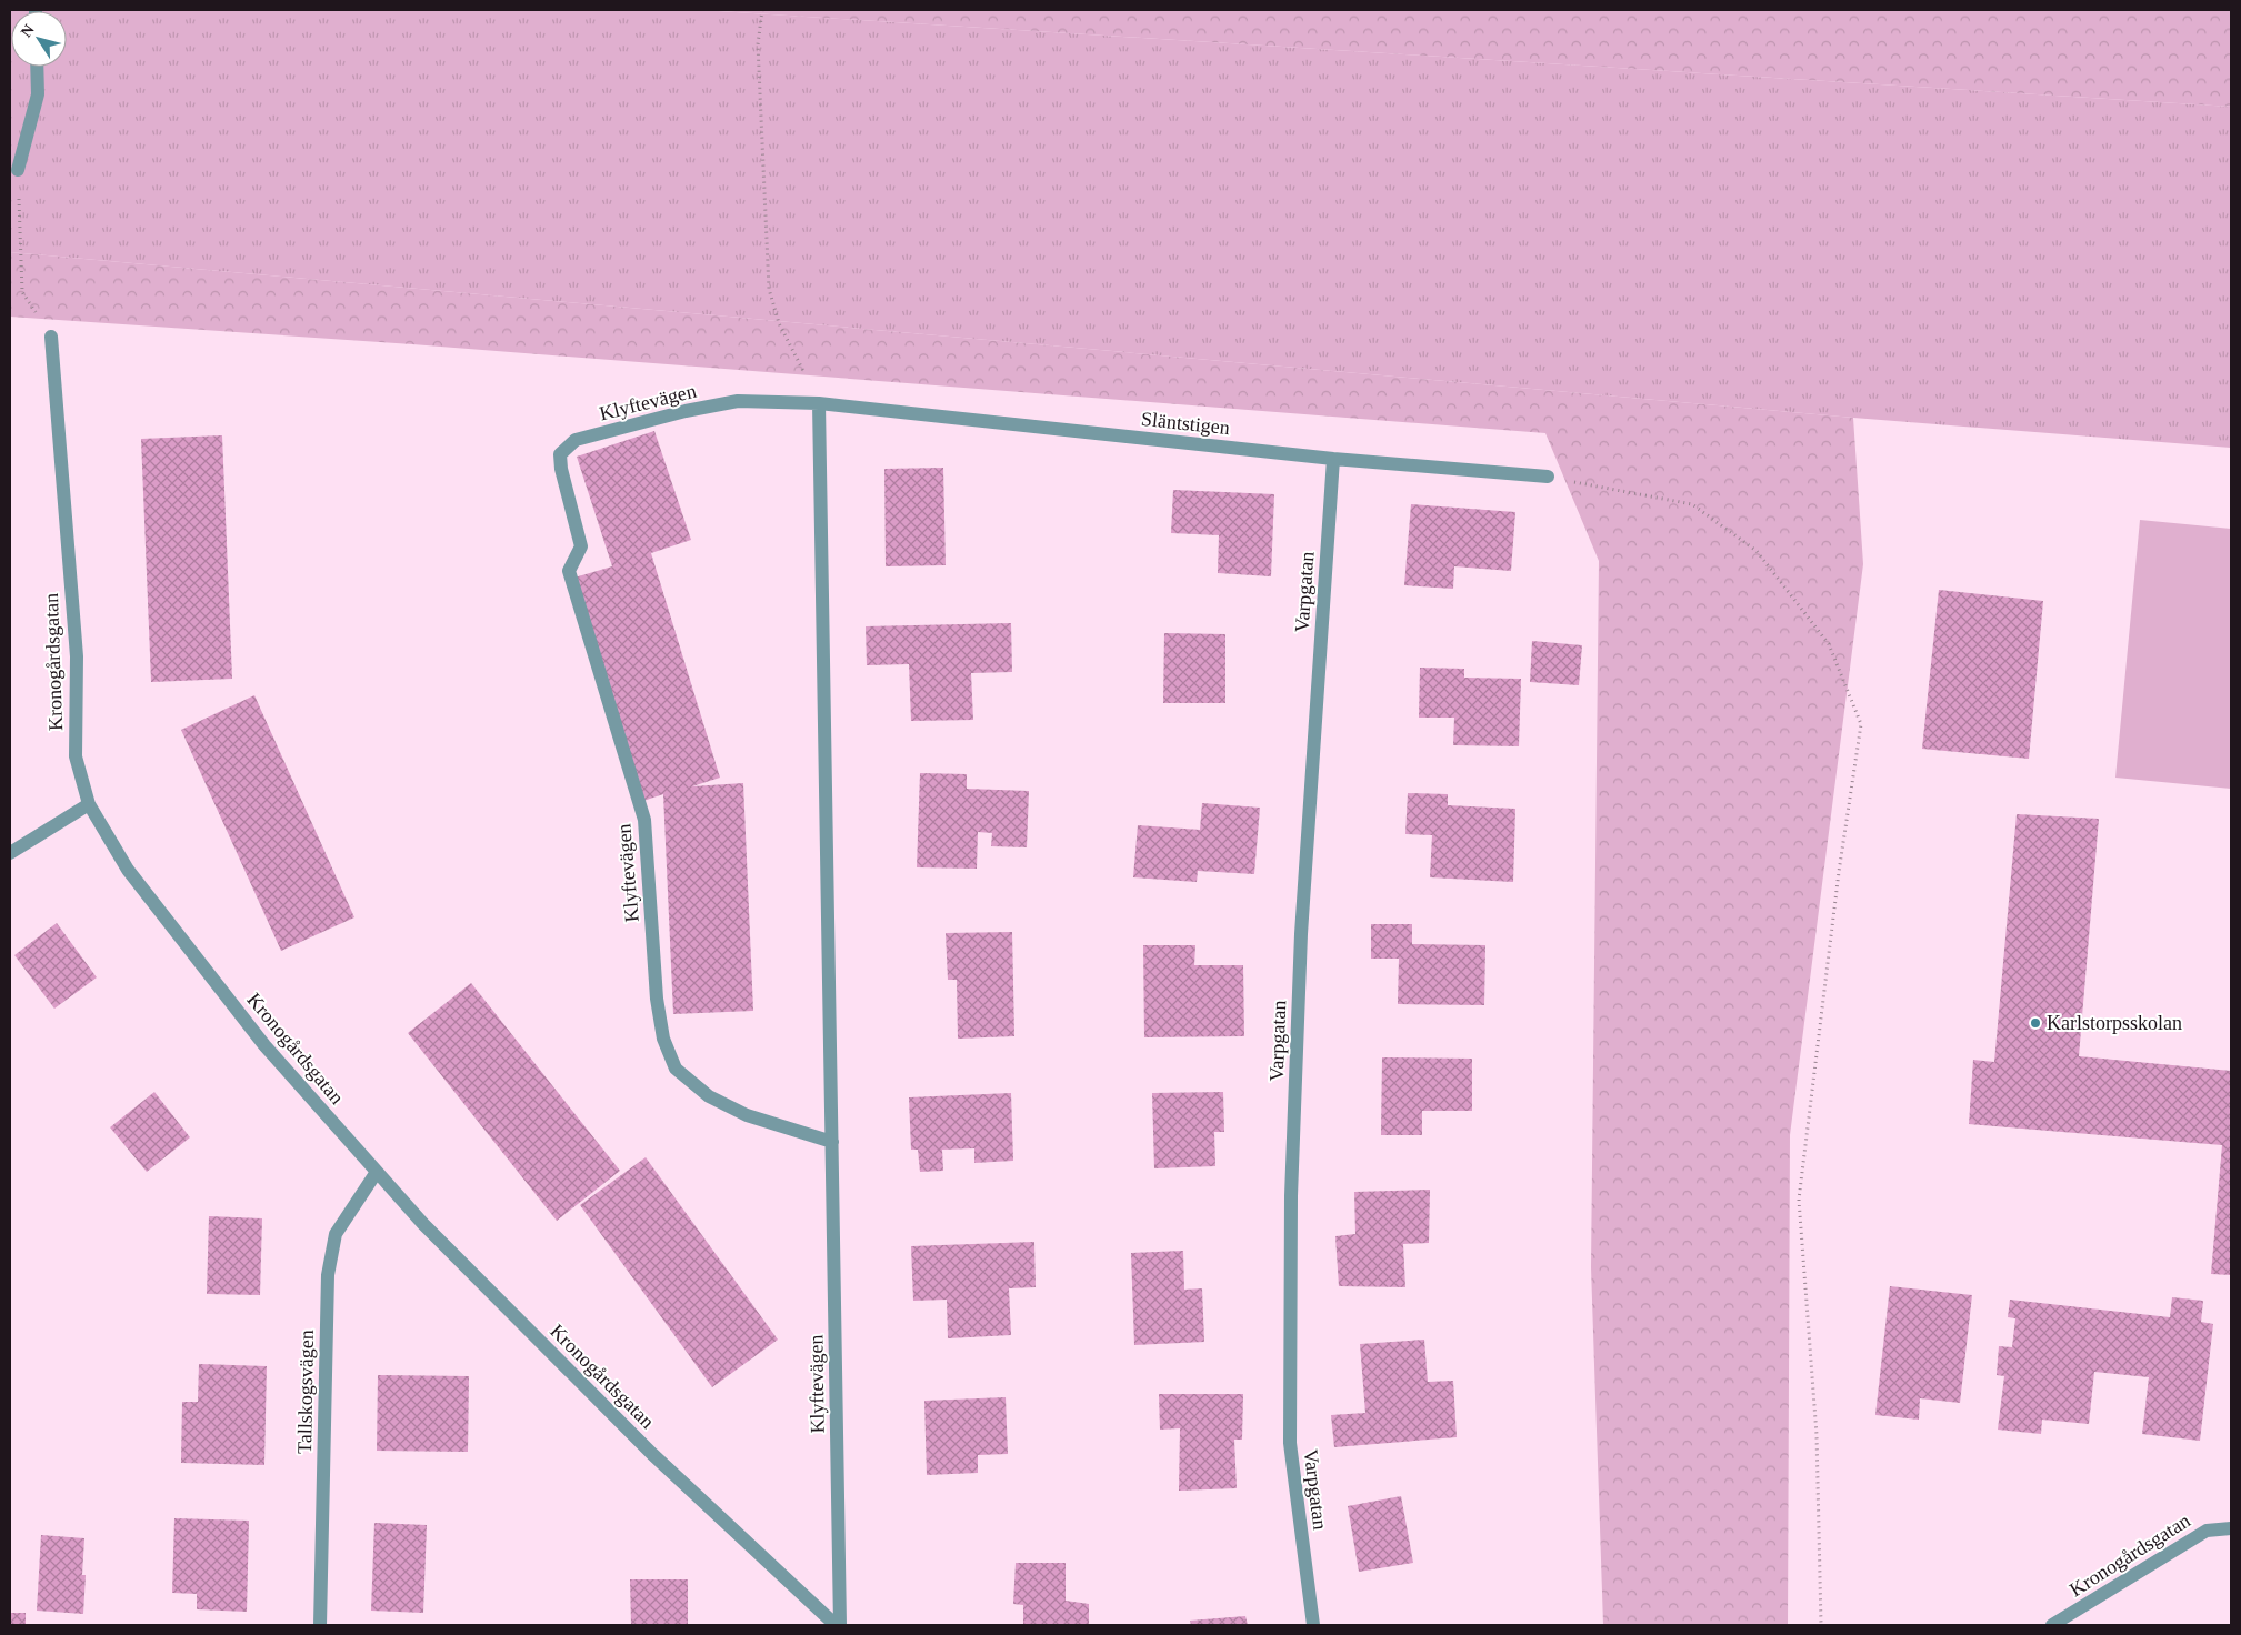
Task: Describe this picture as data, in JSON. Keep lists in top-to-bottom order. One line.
{"streets":{"street":["Klyftevägen","Släntstigen","Varpgatan","Kronogårdsgatan","Tallskogsvägen"]},"crossings":[["Klyftevägen","Släntstigen"],["Klyftevägen","Kronogårdsgatan"],["Släntstigen","Varpgatan"],["Kronogårdsgatan","Tallskogsvägen"]],"places":["Karlstorpsskolan"],"north":"top left"}
